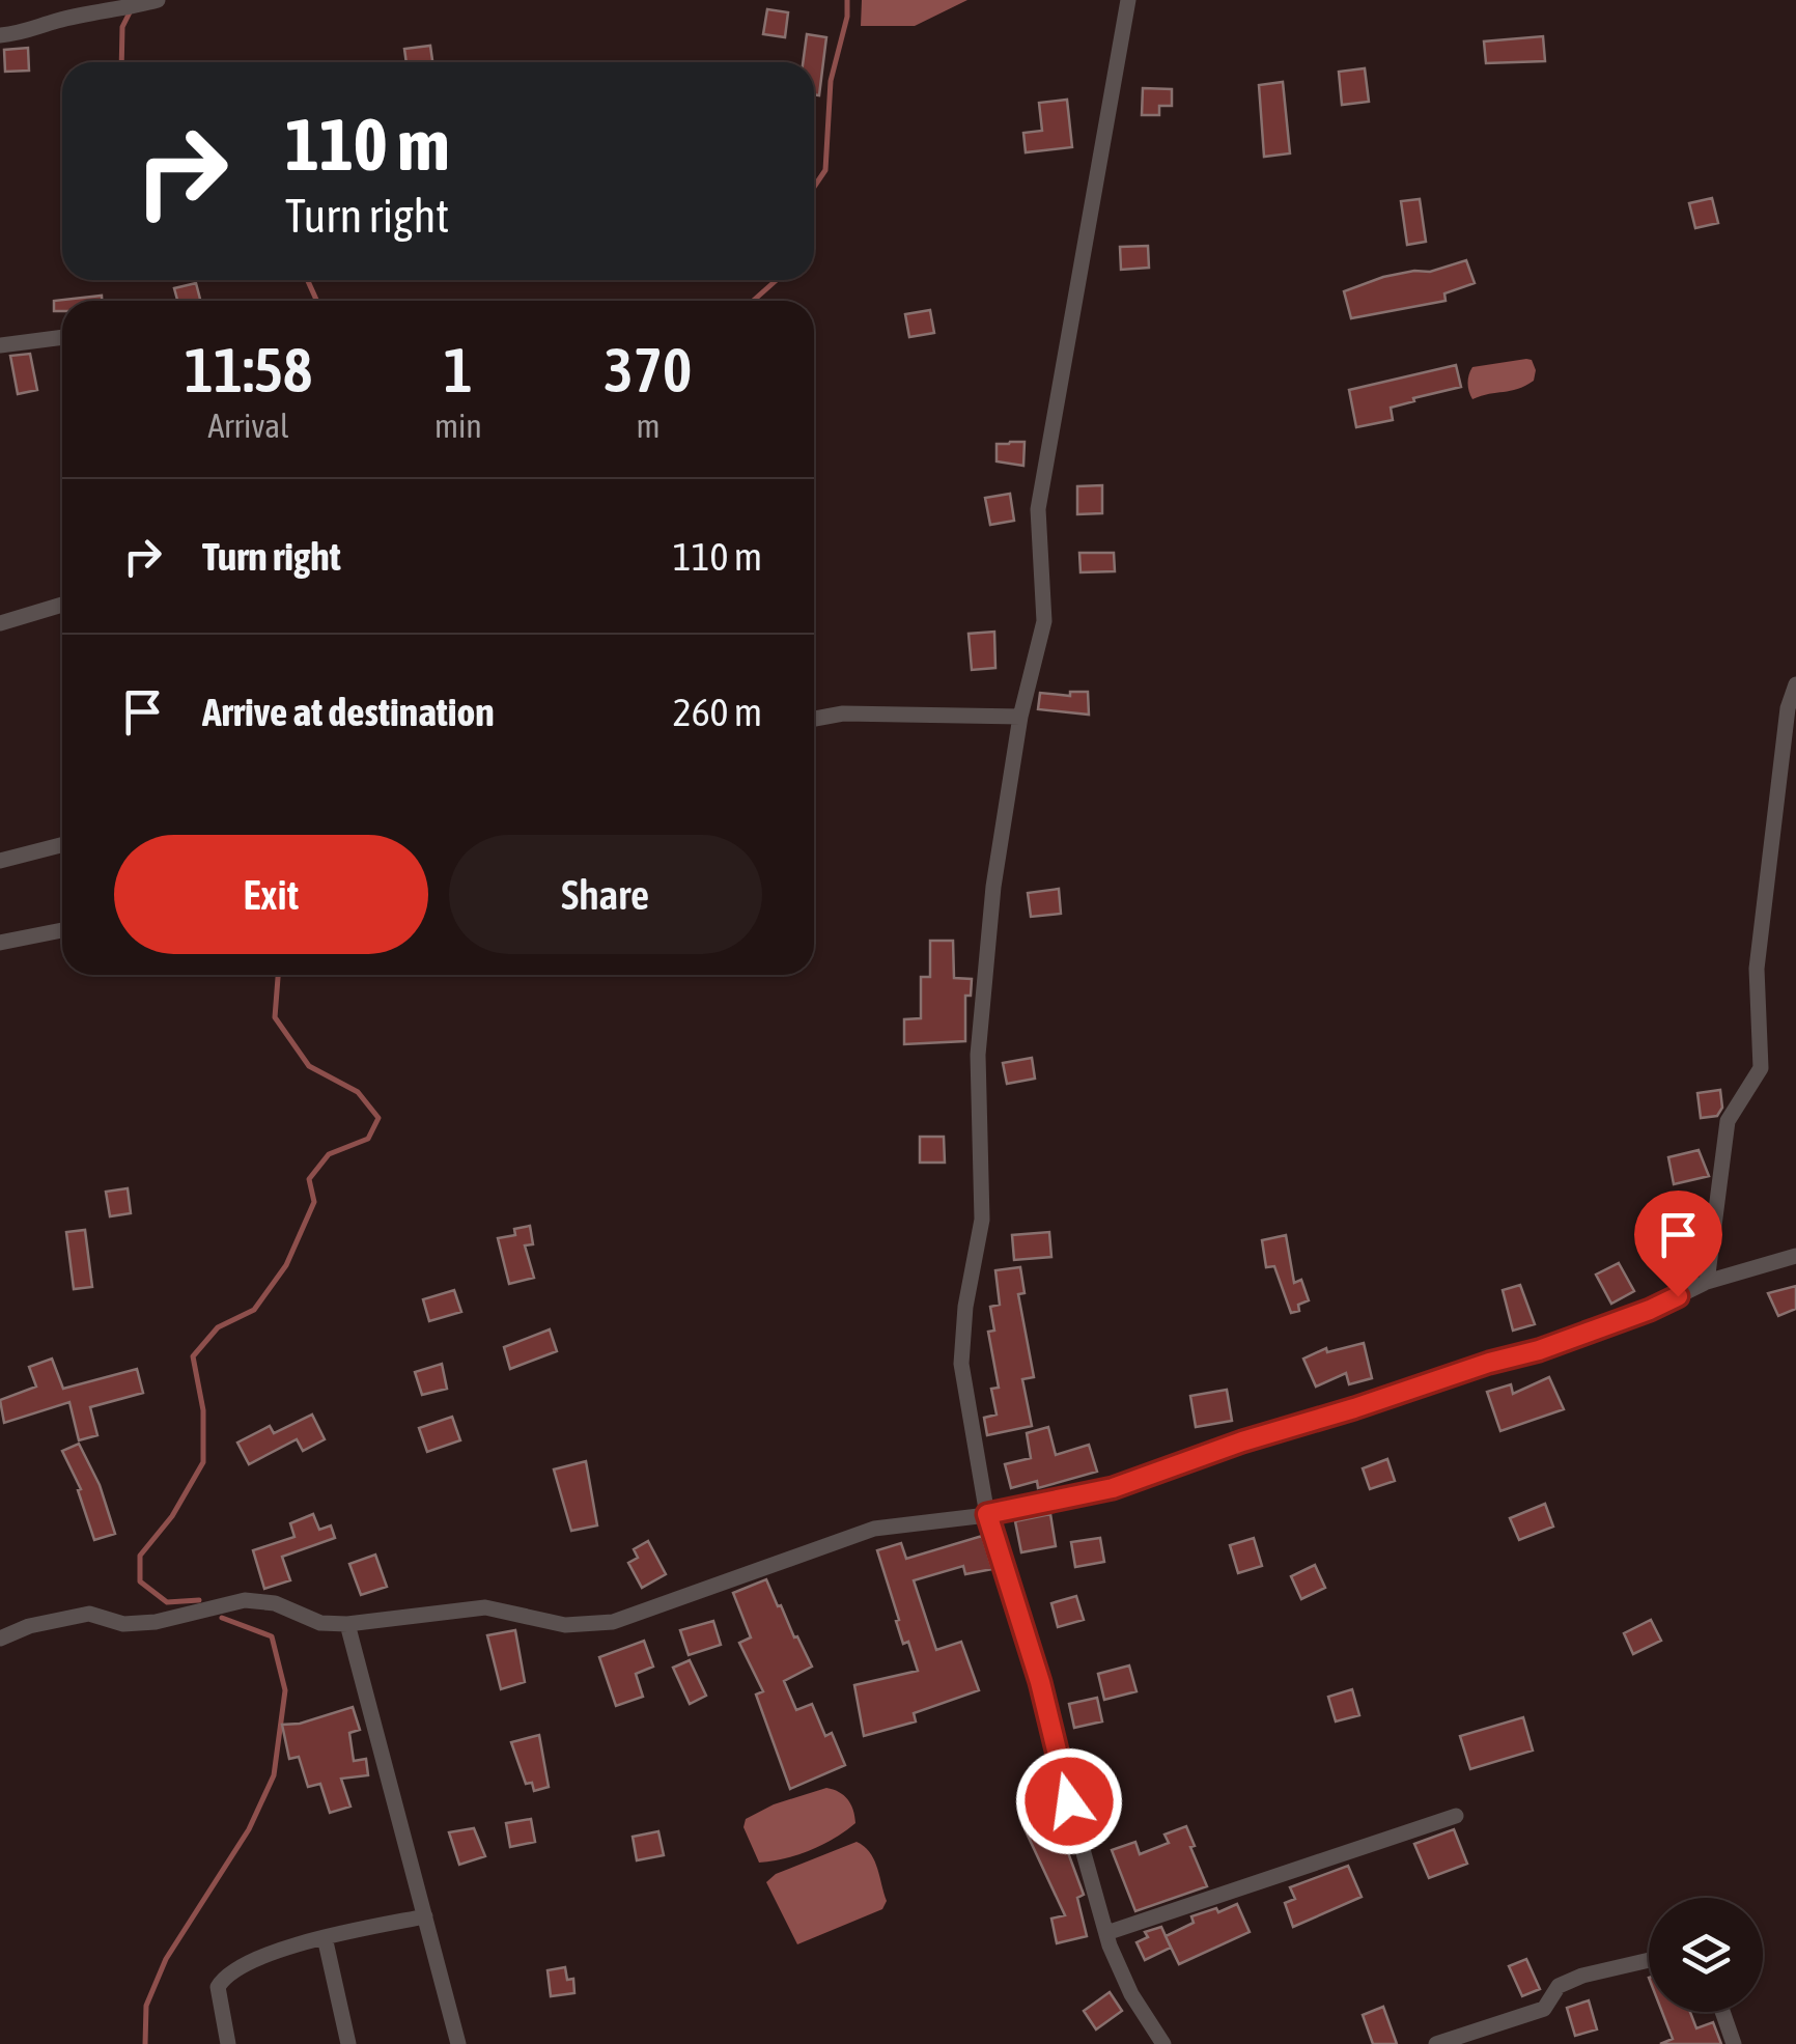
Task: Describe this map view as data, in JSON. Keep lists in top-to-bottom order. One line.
{"page":{"turn":["110 m","Turn right"],"eta":["11:58","Arrival","1","min","370","m"],"list":[{"name":"Turn right","value":"110 m"},{"name":"Arrive at destination","value":"260 m"}],"buttons":["Exit","Share"]}}
